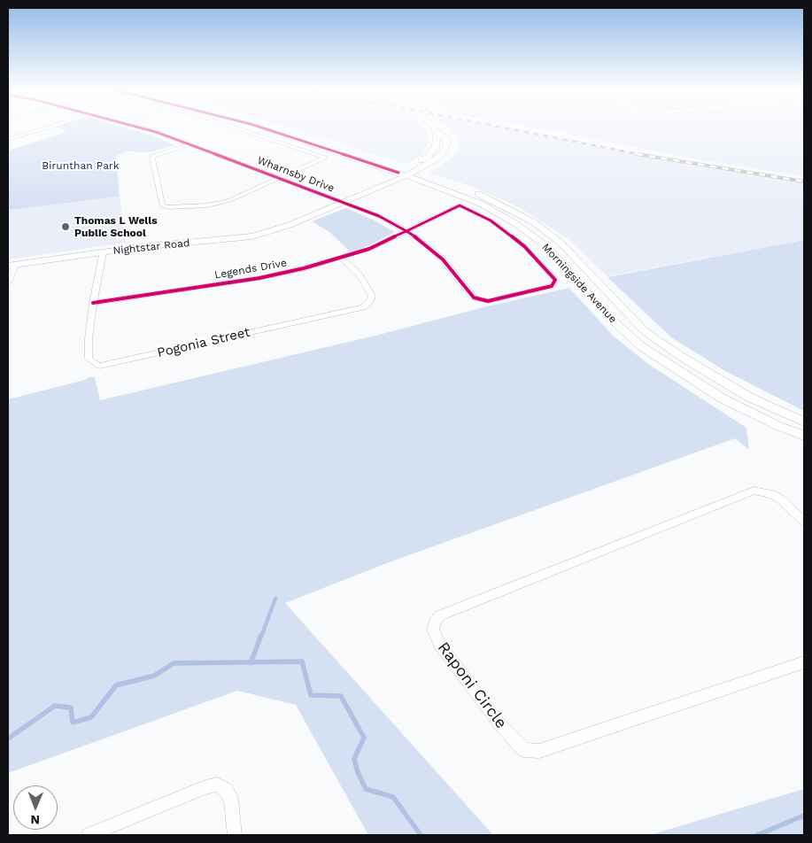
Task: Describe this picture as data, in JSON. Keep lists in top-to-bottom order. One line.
{"streets":{"main road":["Nightstar Road","Morningside Avenue"],"street":["Wharnsby Drive","Legends Drive","Pogonia Street","Raponi Circle"]},"crossings":[["Wharnsby Drive","Nightstar Road"],["Wharnsby Drive","Legends Drive"],["Nightstar Road","Morningside Avenue"],["Nightstar Road","Pogonia Street"],["Legends Drive","Pogonia Street"]],"parks":["Birunthan Park"],"places":["Thomas L Wells Public School"],"north":"bottom"}
